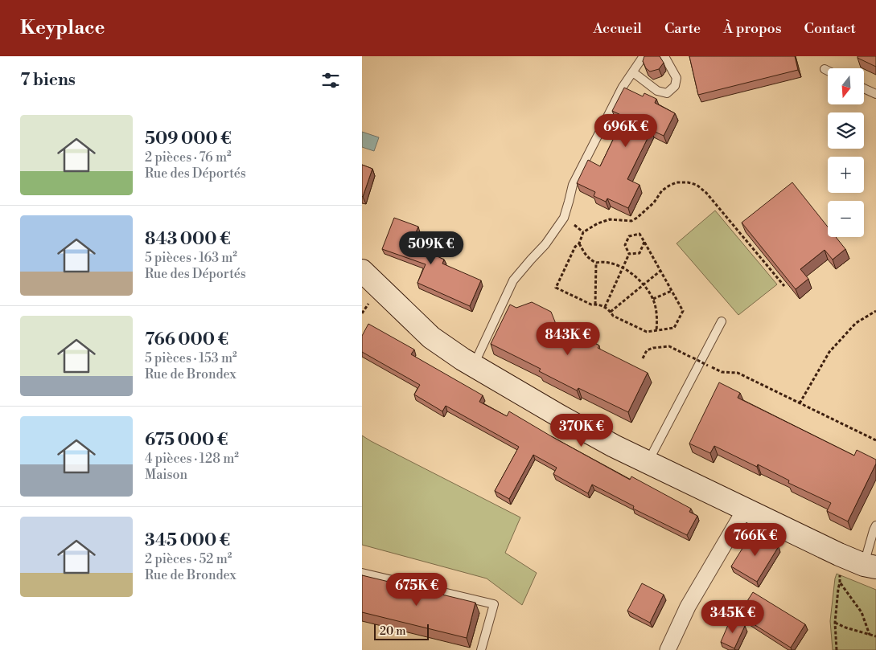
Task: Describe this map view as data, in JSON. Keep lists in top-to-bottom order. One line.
{"scale_bar":"20 m","north":"bottom","page":{"header":"Keyplace","nav":["Accueil","Carte","À propos","Contact"],"heading":"7 biens","map_buttons":["+","−"],"list":[{"name":"509 000 €","note":"2 pièces · 76 m² · Rue des Déportés"},{"name":"843 000 €","note":"5 pièces · 163 m² · Rue des Déportés"},{"name":"766 000 €","note":"5 pièces · 153 m² · Rue de Brondex"},{"name":"675 000 €","note":"4 pièces · 128 m² · Maison"},{"name":"345 000 €","note":"2 pièces · 52 m² · Rue de Brondex"}],"price":["696K €","509K €","843K €","370K €","766K €","675K €","345K €"],"scale":"20 m"}}
